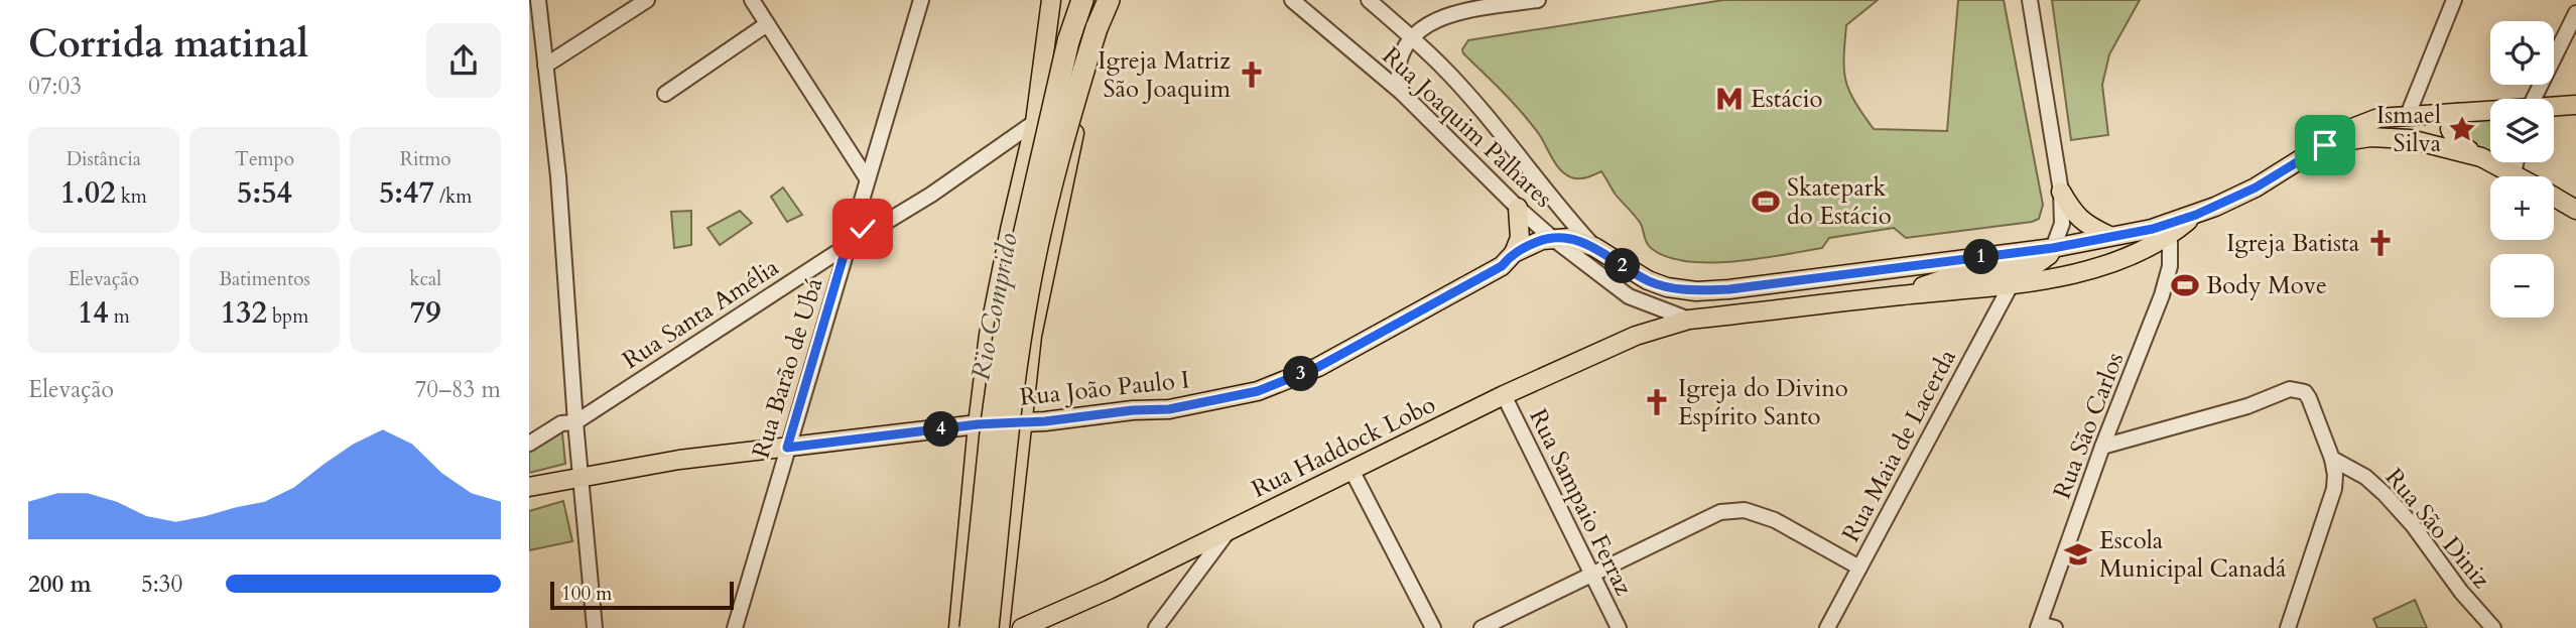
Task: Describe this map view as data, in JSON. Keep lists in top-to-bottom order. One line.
{"streets":{"main road":["Rua João Paulo I","Rua Haddock Lobo"],"street":["Rua Joaquim Palhares","Rua Santa Amélia","Rua Barão de Ubá","Rua São Carlos","Rua Maia de Lacerda","Rua Sampaio Ferraz","Rua São Diniz"]},"crossings":[["Rua Joaquim Palhares","Rua João Paulo I"],["Rua Joaquim Palhares","Rua Haddock Lobo"],["Rua Santa Amélia","Rua Barão de Ubá"],["Rua Barão de Ubá","Rua João Paulo I"],["Rua Haddock Lobo","Rua Sampaio Ferraz"]],"water":["Rio Comprido"],"places":{"church":["Igreja Matriz São Joaquim","Igreja Batista","Igreja do Divino Espírito Santo"],"metro station":["Estácio"],"place":["Ismael Silva"],"sports":["Skatepark do Estácio","Body Move"],"school or university":["Escola Municipal Canadá"]},"scale_bar":"100 m","page":{"heading":["Corrida matinal","07:03"],"map_buttons":["+","−"],"stats":[["Distância","1.02 km"],["Tempo","5:54"],["Ritmo","5:47 /km"],["Elevação","14 m"],["Batimentos","132 bpm"],["kcal","79"]],"pins":["1","2","3","4"],"chart":["Elevação","70–83 m"],"list":[{"name":"200 m","note":"5:30"}],"scale":"100 m"}}
